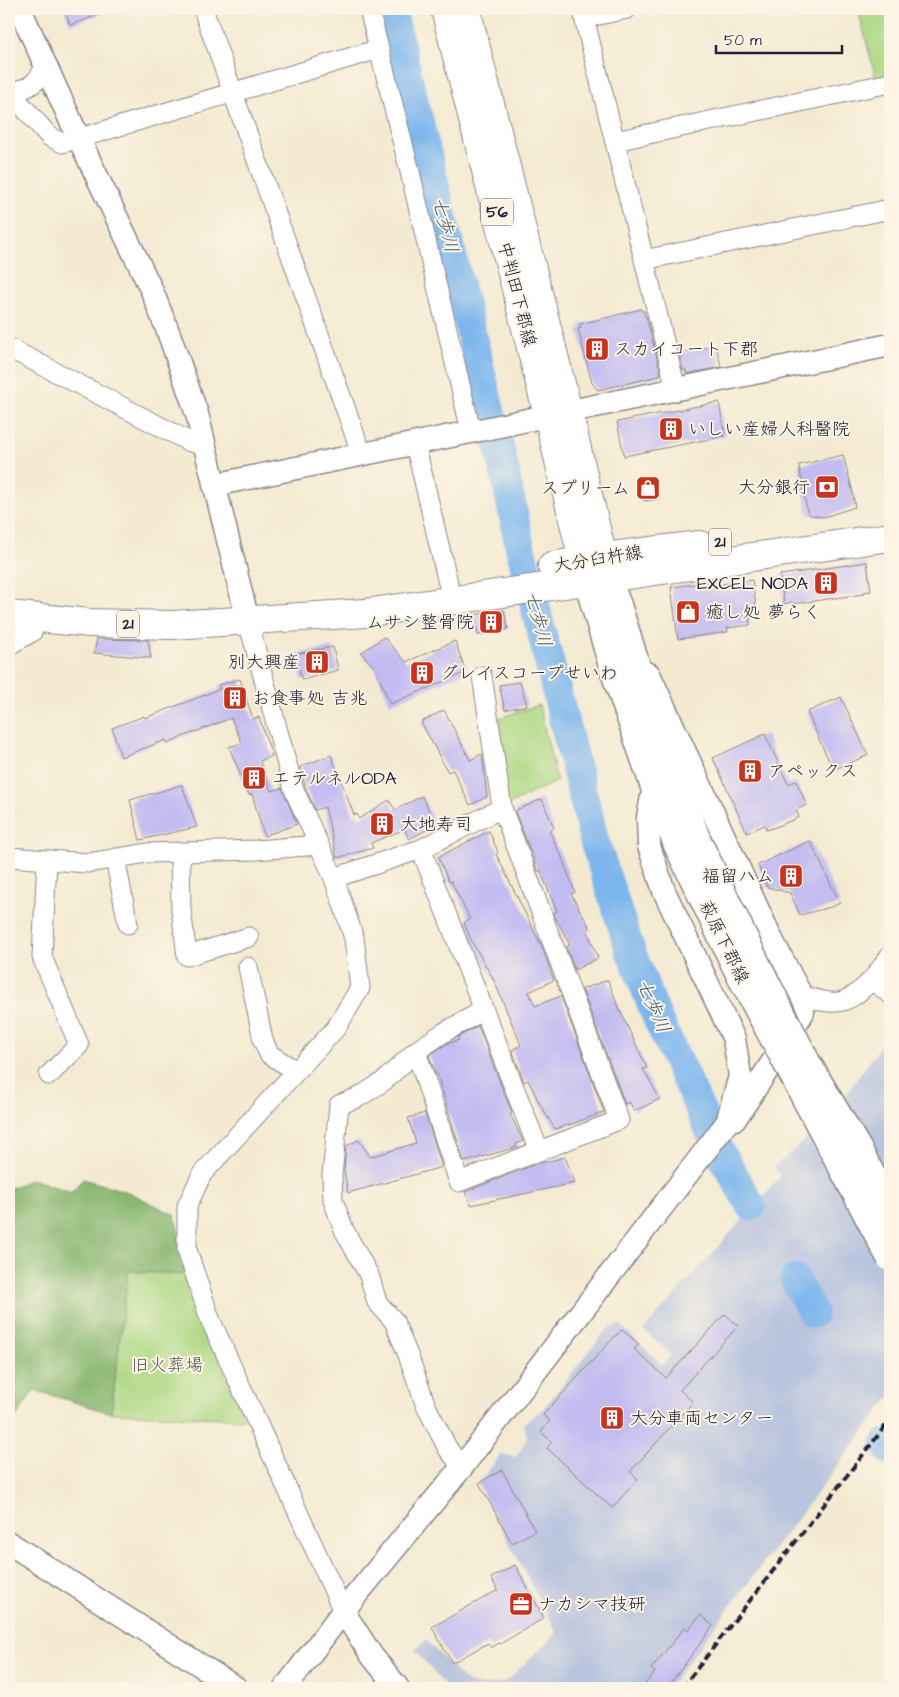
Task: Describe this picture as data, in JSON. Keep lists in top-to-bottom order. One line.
{"streets":{"main road":["56","中判田下郡線","21","大分臼杵線","萩原下郡線"]},"crossings":[["中判田下郡線","大分臼杵線"],["中判田下郡線","萩原下郡線"],["大分臼杵線","萩原下郡線"]],"water":["七歩川"],"parks":["旧火葬場"],"places":{"building":["スカイコート下郡","いしい産婦人科醫院","EXCEL NODA","ムサシ整骨院","別大興産","グレイスコープせいわ","お食事処 吉兆","アペックス","エテルネルODA","大地寿司","福留ハム","大分車両センター"],"bank":["大分銀行"],"shop":["スプリーム","癒し処 夢らく"],"office":["ナカシマ技研"]},"scale_bar":"50 m"}
